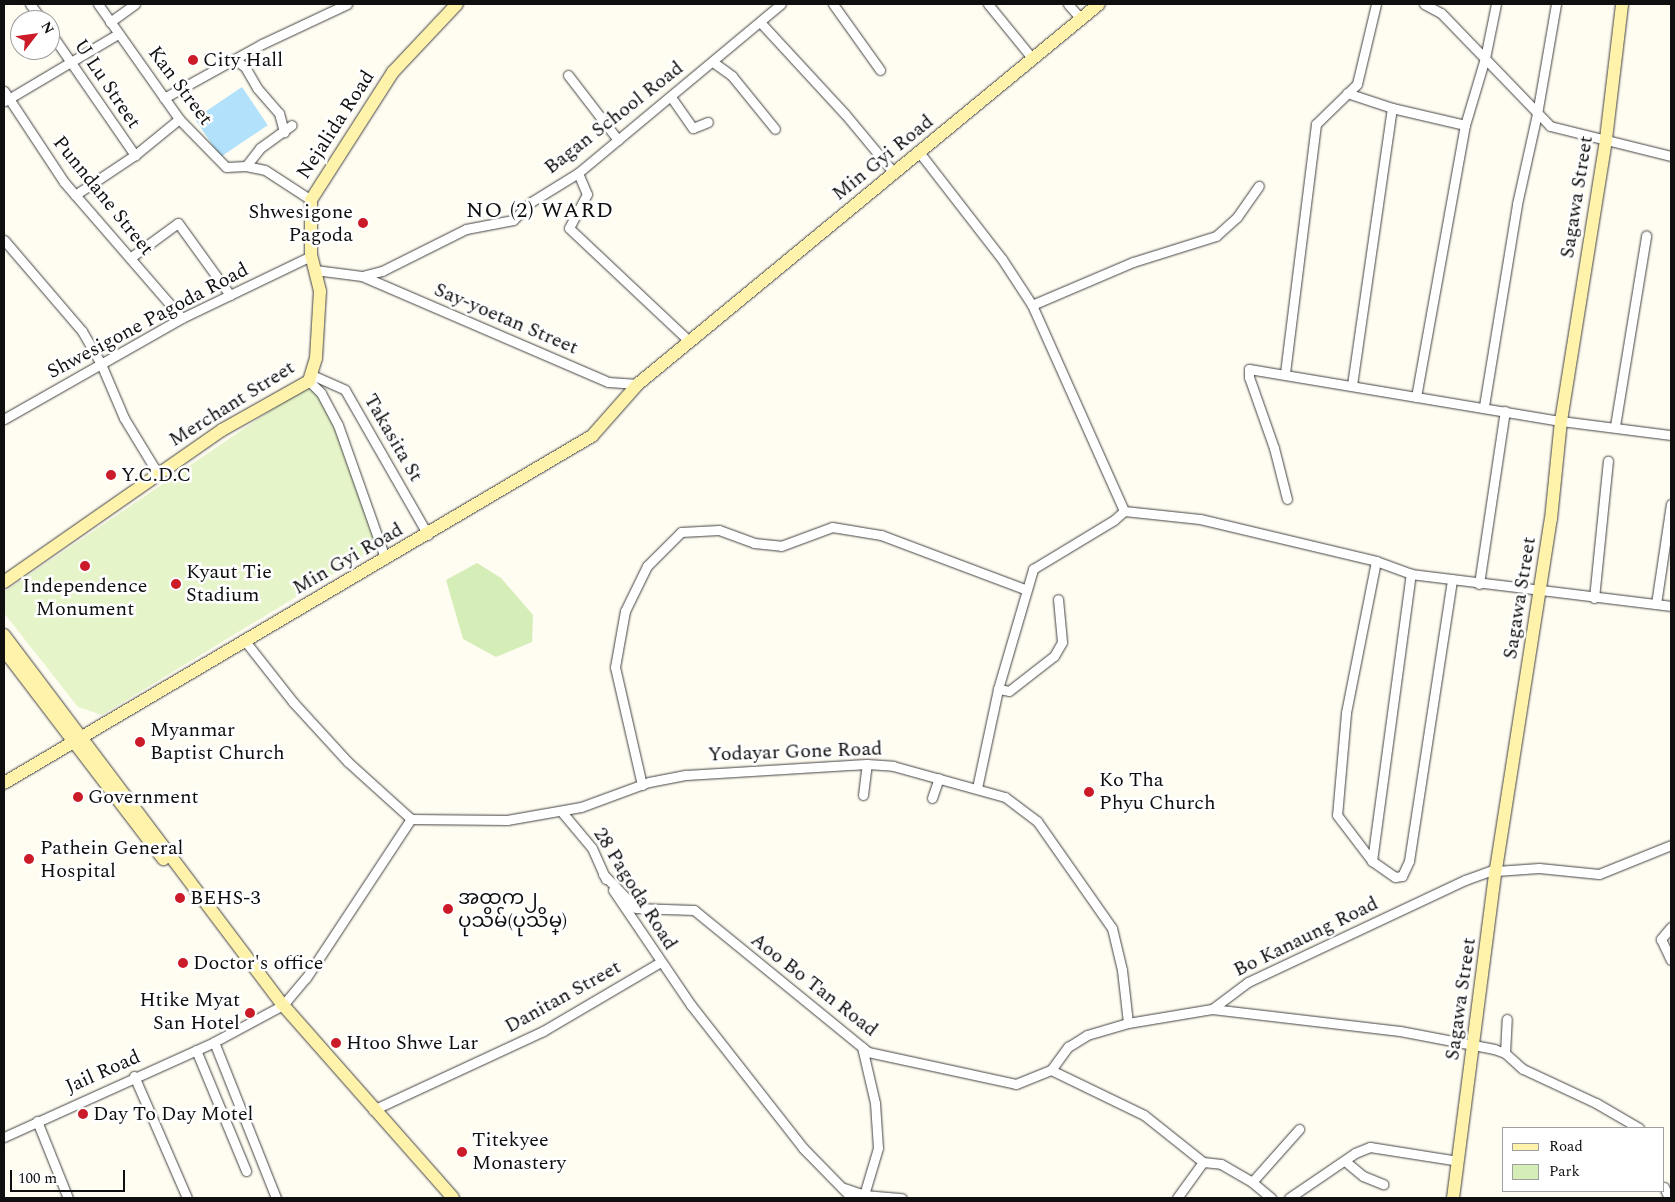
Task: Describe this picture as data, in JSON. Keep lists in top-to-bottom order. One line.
{"streets":{"main road":["Nejalida Road","Min Gyi Road","Sagawa Street","Merchant Street"],"street":["U Lu Street","Kan Street","Bagan School Road","Punndane Street","Say-yoetan Street","Shwesigone Pagoda Road","Takasita St","Yodayar Gone Road","28 Pagoda Road","Bo Kanaung Road","Aoo Bo Tan Road","Danitan Street","Jail Road"]},"crossings":[["Kan Street","Nejalida Road"],["Bagan School Road","Nejalida Road"],["Bagan School Road","Say-yoetan Street"],["Nejalida Road","Shwesigone Pagoda Road"],["Nejalida Road","Merchant Street"],["Min Gyi Road","Say-yoetan Street"],["Min Gyi Road","Takasita St"],["Punndane Street","Shwesigone Pagoda Road"],["Sagawa Street","Bo Kanaung Road"],["Merchant Street","Takasita St"],["Yodayar Gone Road","28 Pagoda Road"],["Yodayar Gone Road","Bo Kanaung Road"],["28 Pagoda Road","Aoo Bo Tan Road"],["28 Pagoda Road","Danitan Street"]],"districts":["NO (2) WARD"],"places":["City Hall","Shwesigone Pagoda","Y.C.D.C","Independence Monument","Kyaut Tie Stadium","Myanmar Baptist Church","Ko Tha Phyu Church","Government","Pathein General Hospital","BEHS-3","အထက၂ ပုသိမ်(ပုသိမ္)","Doctor's office","Htike Myat San Hotel","Htoo Shwe Lar","Day To Day Motel","Titekyee Monastery"],"legend":["Road","Park"],"scale_bar":"100 m","north":"top right"}
